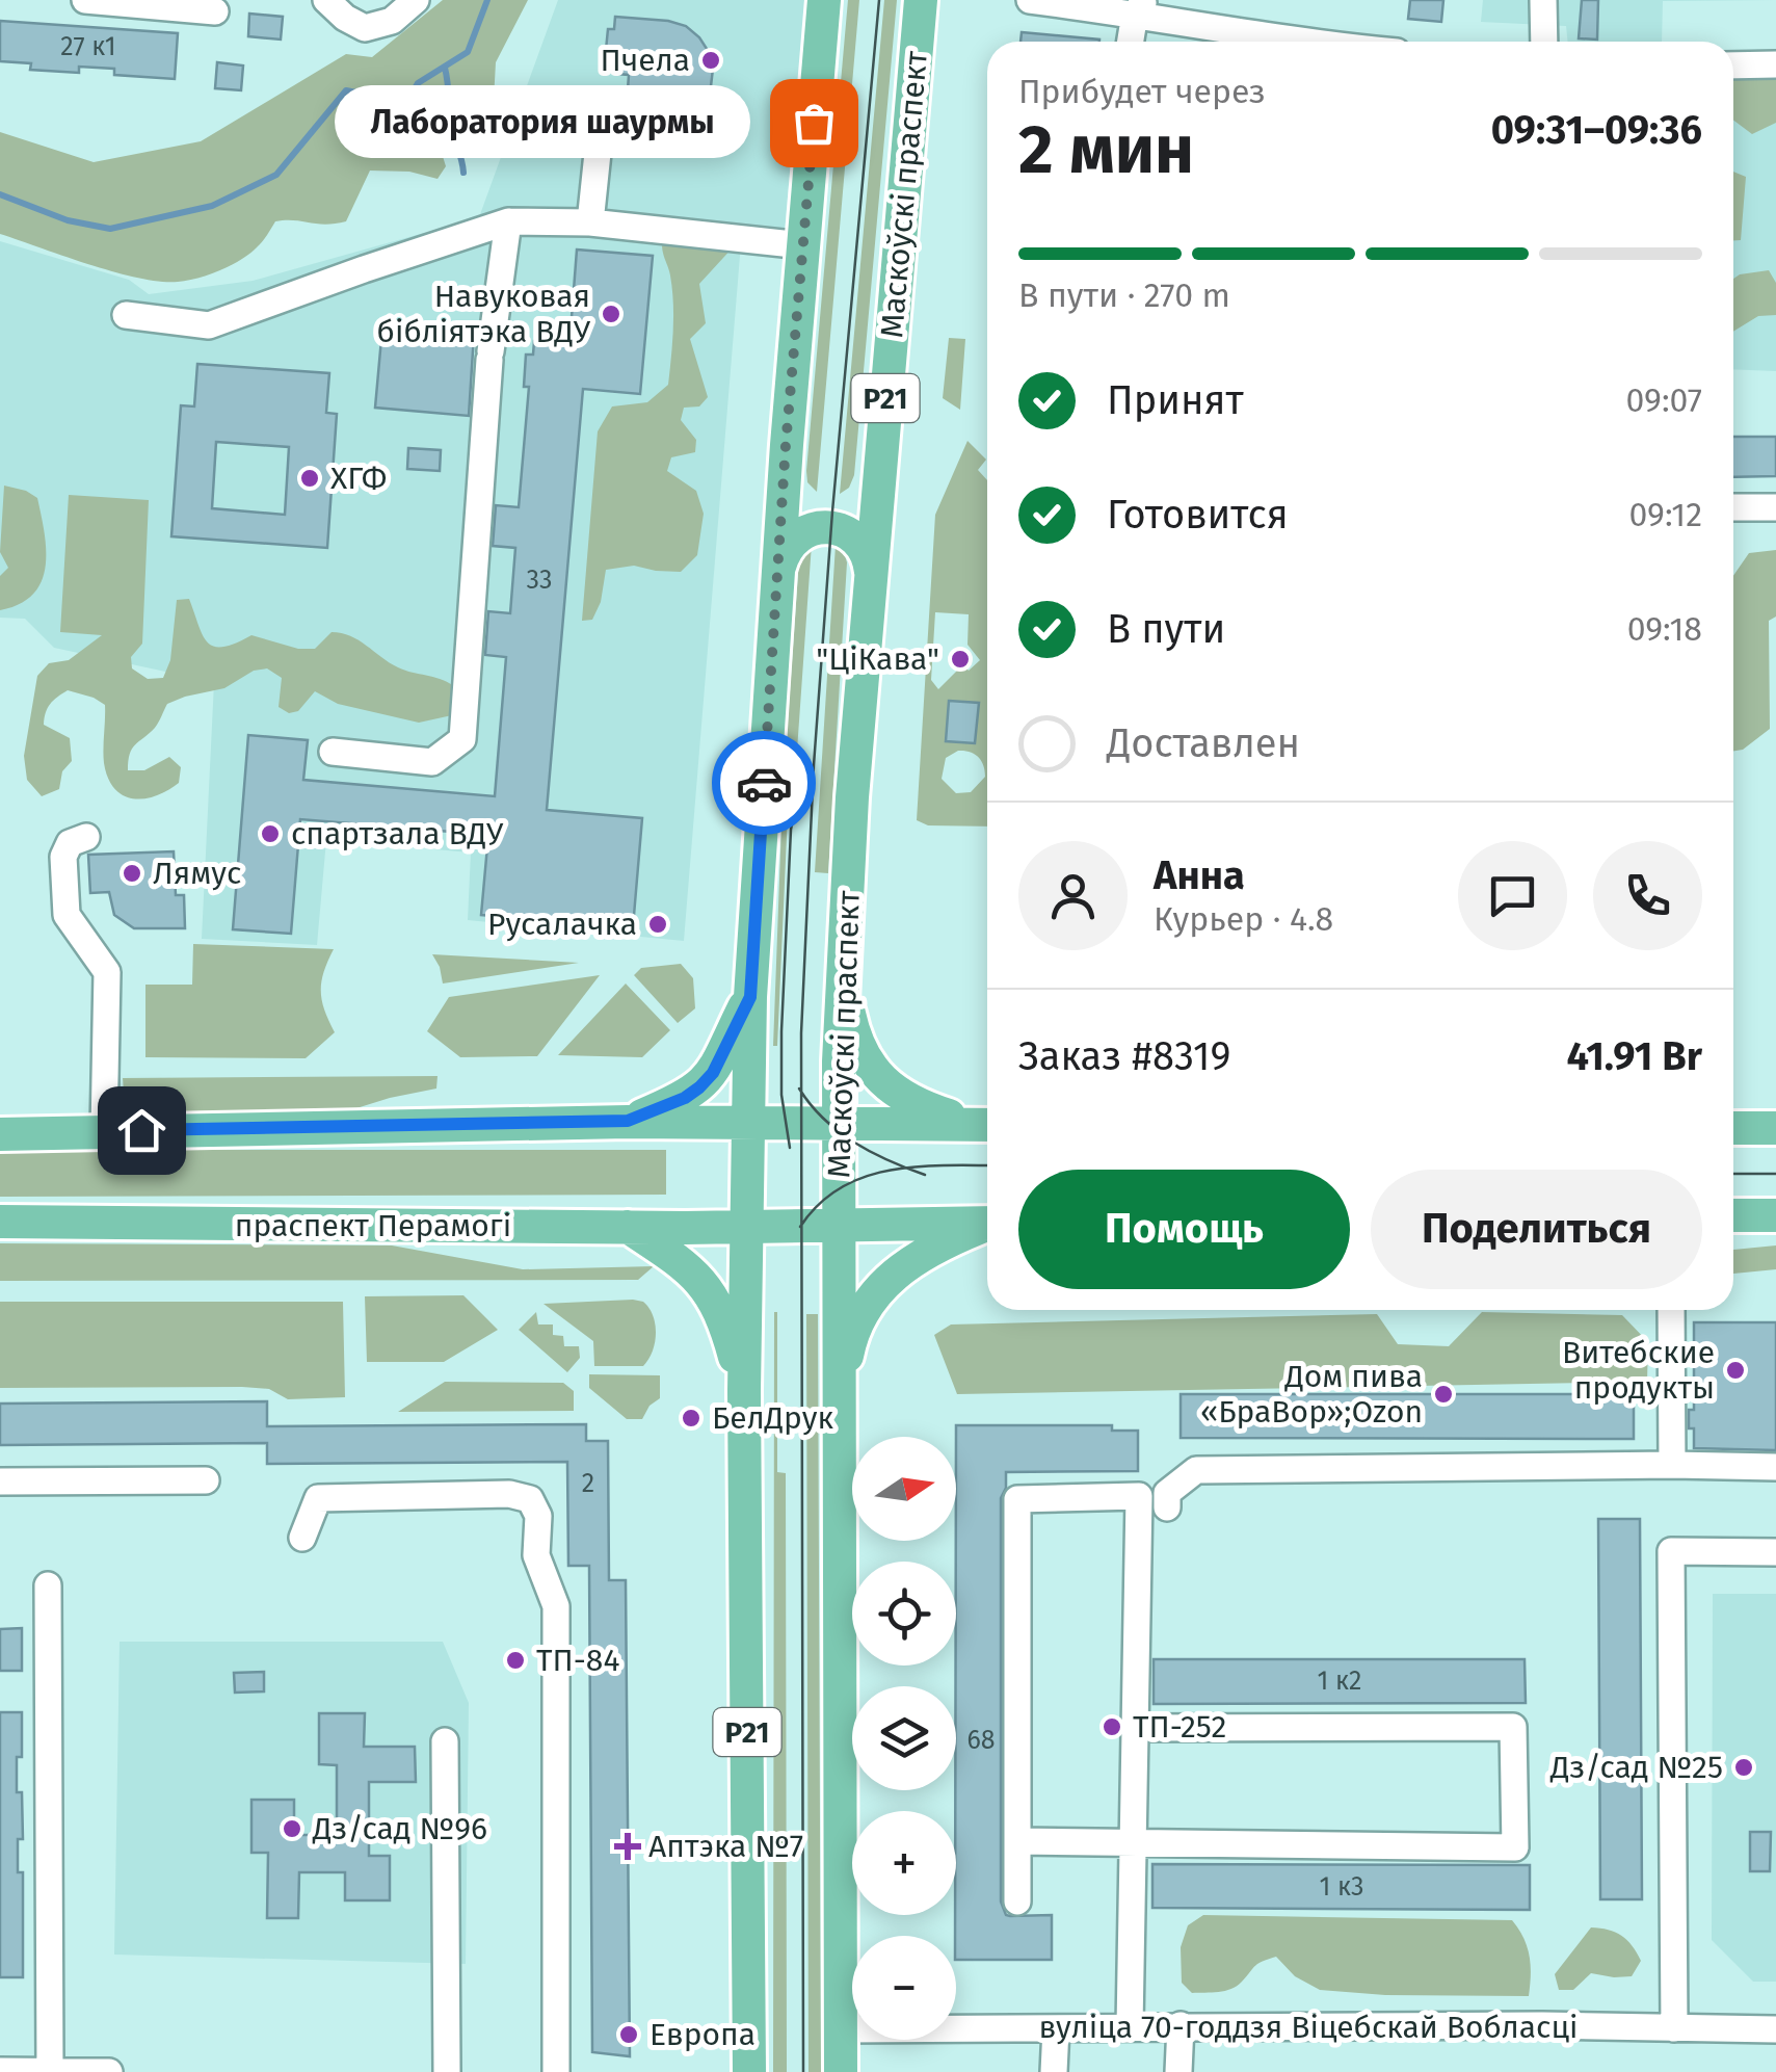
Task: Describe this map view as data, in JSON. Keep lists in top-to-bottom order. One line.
{"streets":{"main road":["Маскоўскі праспект","Р21","праспект Перамогі"],"street":["вуліца 70-годдзя Віцебскай Вобласці"]},"crossings":[["Маскоўскі праспект","праспект Перамогі"],["Маскоўскі праспект","вуліца 70-годдзя Віцебскай Вобласці"],["Р21","праспект Перамогі"]],"places":{"other":["Пчела","Лаборатория шаурмы","Навуковая бібліятэка ВДУ","ХГФ","\"ЦіКава\"","спартзала ВДУ","Лямус","Русалачка","Витебские продукты","Дом пива «БраВор»;Ozon","БелДрук","ТП-84","ТП-252","Дз/сад №25","Дз/сад №96","Европа"],"health":["Аптэка №7"]},"house_numbers":["27 к1","33","2","1 к2","68","1 к3"],"north":"right","page":{"heading":["2 мин","Прибудет через","09:31–09:36"],"panel":["Анна","Курьер · 4.8","Заказ #8319","41.91 Br"],"bubble":"Лаборатория шаурмы","bar":"В пути · 270 m","list":[["Принят","09:07"],["Готовится","09:12"],["В пути","09:18"],"Доставлен"],"buttons":["Помощь","Поделиться"],"map_buttons":["+","−"]}}
